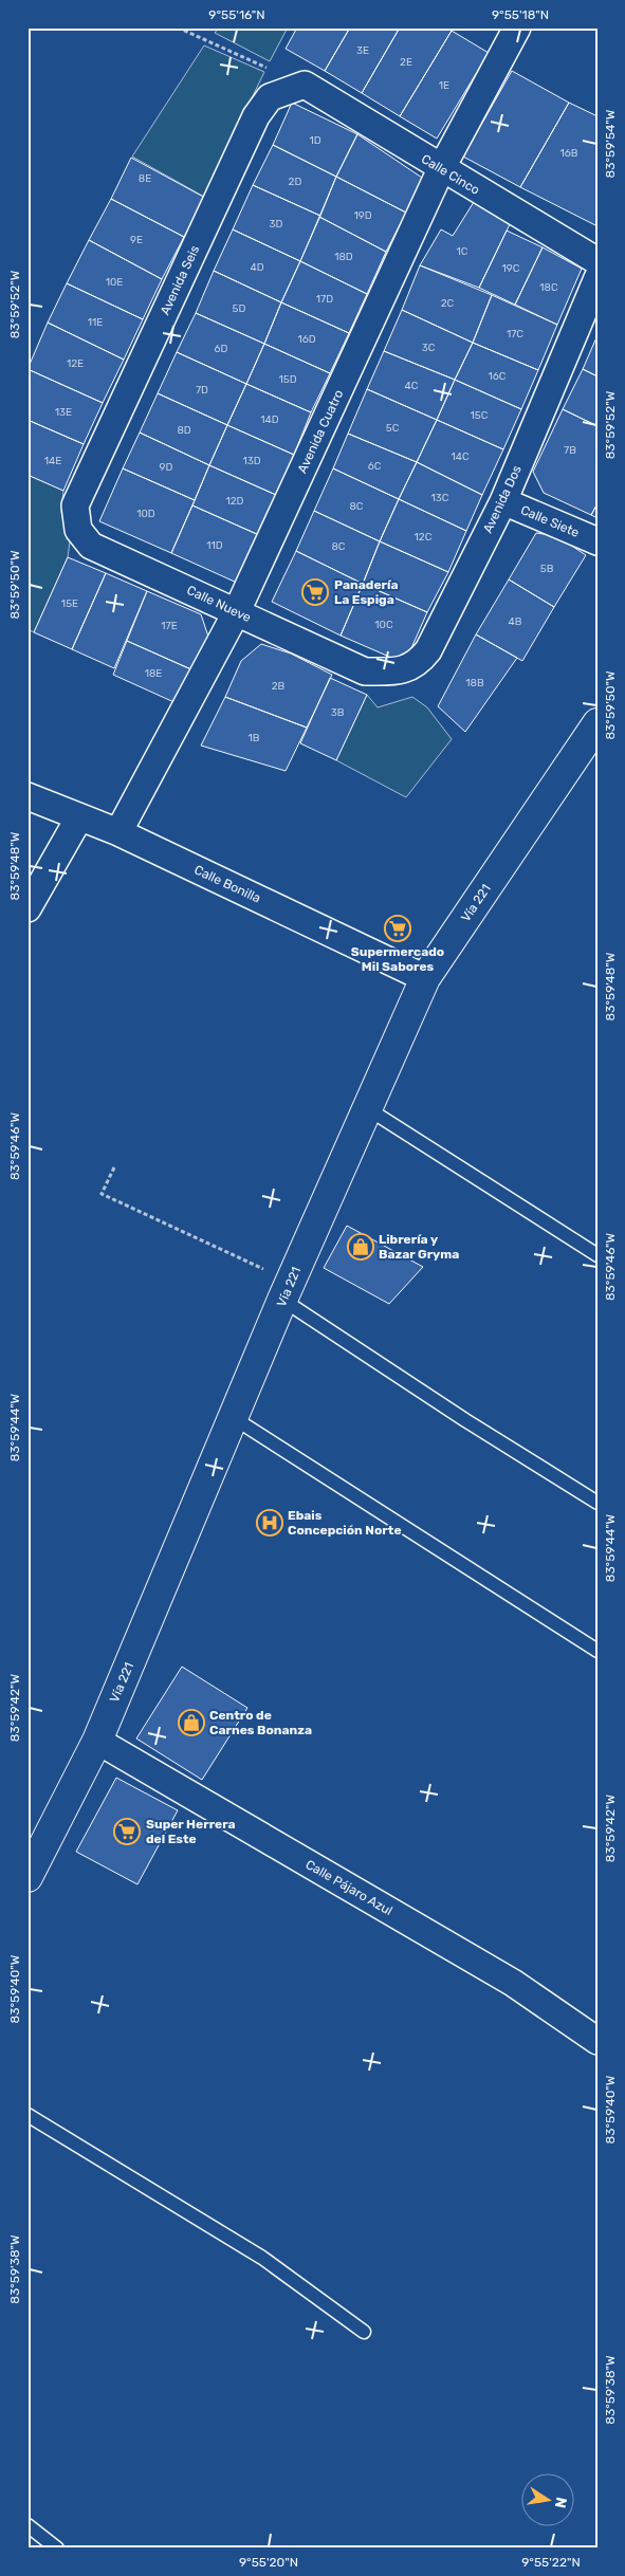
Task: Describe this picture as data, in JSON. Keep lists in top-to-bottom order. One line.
{"streets":{"main road":["Vía 221"],"street":["Calle Cinco","Avenida Seis","Avenida Cuatro","Avenida Dos","Calle Siete","Calle Nueve","Calle Bonilla","Calle Pájaro Azul"]},"crossings":[["Calle Cinco","Avenida Seis"],["Calle Cinco","Avenida Cuatro"],["Avenida Seis","Calle Nueve"],["Avenida Cuatro","Calle Nueve"],["Avenida Cuatro","Calle Bonilla"],["Avenida Dos","Calle Siete"],["Avenida Dos","Calle Nueve"],["Calle Bonilla","Vía 221"],["Vía 221","Calle Pájaro Azul"]],"places":{"supermarket":["Panadería La Espiga","Supermercado Mil Sabores","Super Herrera del Este"],"shop":["Librería y Bazar Gryma","Centro de Carnes Bonanza"],"hospital":["Ebais Concepción Norte"]},"house_numbers":["3E","2E","1E","1D","16B","8E","2D","19D","3D","9E","1C","18D","4D","19C","10E","18C","17D","2C","5D","11E","17C","16D","3C","6D","12E","16C","15D","4C","7D","13E","15C","14D","5C","8D","7B","14C","14E","13D","6C","9D","13C","12D","8C","10D","12C","11D","8C","5B","15E","4B","10C","17E","18E","18B","2B","3B","1B"],"north":"right","coordinates":["9°55'16\"N","9°55'18\"N","83°59'54\"W","83°59'52\"W","83°59'50\"W","83°59'48\"W","83°59'46\"W","83°59'44\"W","83°59'42\"W","83°59'40\"W","83°59'38\"W","9°55'20\"N","9°55'22\"N"]}
